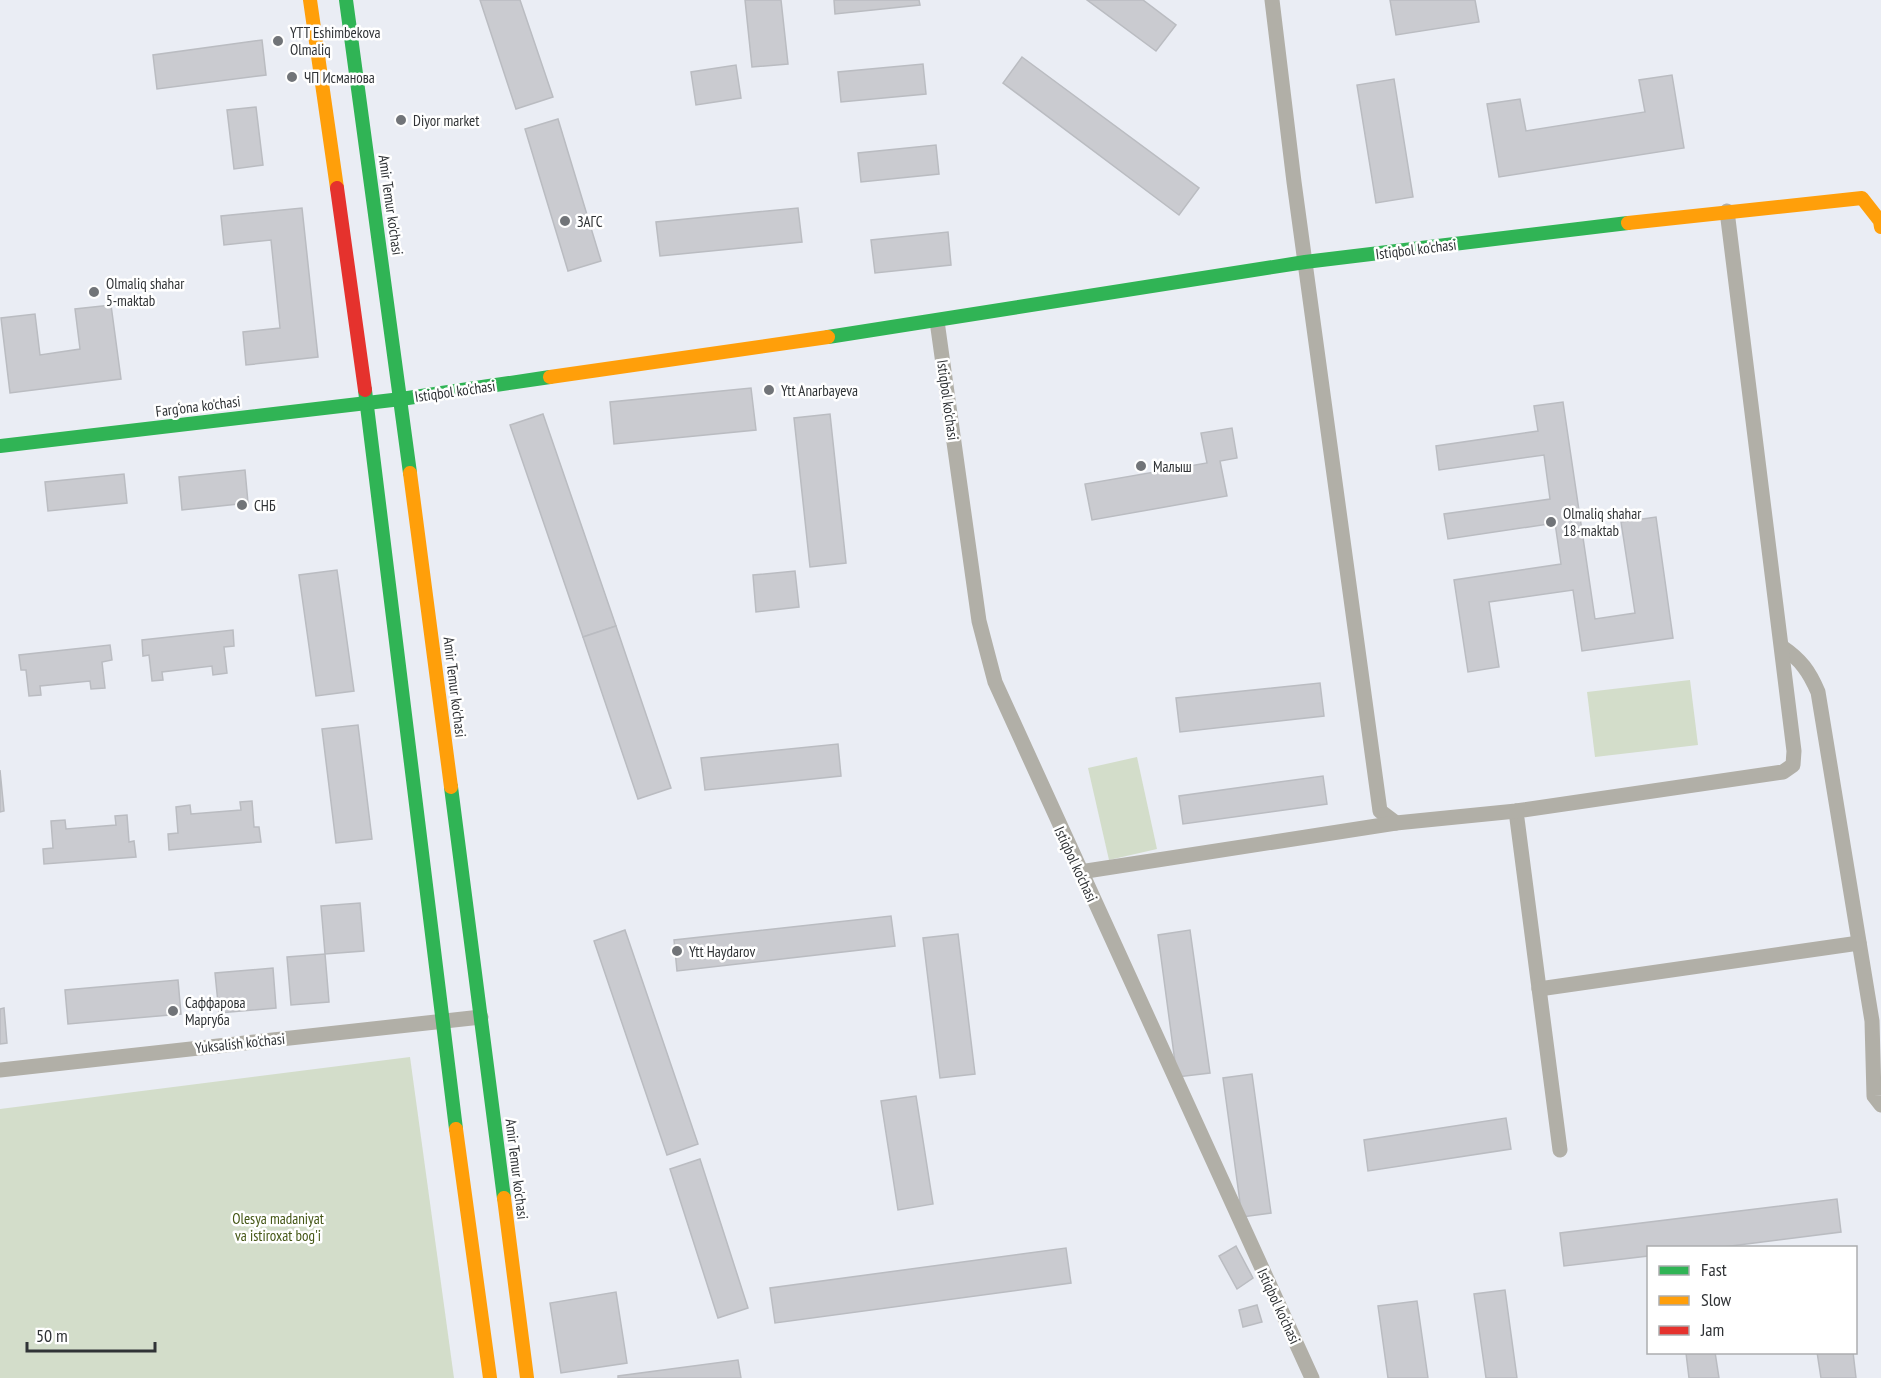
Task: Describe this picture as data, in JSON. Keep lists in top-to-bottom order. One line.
{"streets":{"main road":["Amir Temur ko'chasi","Istiqbol ko'chasi","Farg‘ona ko'chasi"],"street":["Yuksalish ko'chasi"]},"crossings":[["Amir Temur ko'chasi","Istiqbol ko'chasi"],["Amir Temur ko'chasi","Farg‘ona ko'chasi"],["Amir Temur ko'chasi","Yuksalish ko'chasi"],["Istiqbol ko'chasi","Farg‘ona ko'chasi"]],"parks":["Olesya madaniyat va istiroxat bog'i"],"places":["YTT Eshimbekova Olmaliq","ЧП Исманова","Diyor market","ЗАГС","Olmaliq shahar 5-maktab","Ytt Anarbayeva","Малыш","СНБ","Olmaliq shahar 18-maktab","Ytt Haydarov","Саффарова Маргуба"],"legend":["Fast","Slow","Jam"],"scale_bar":"50 m"}
